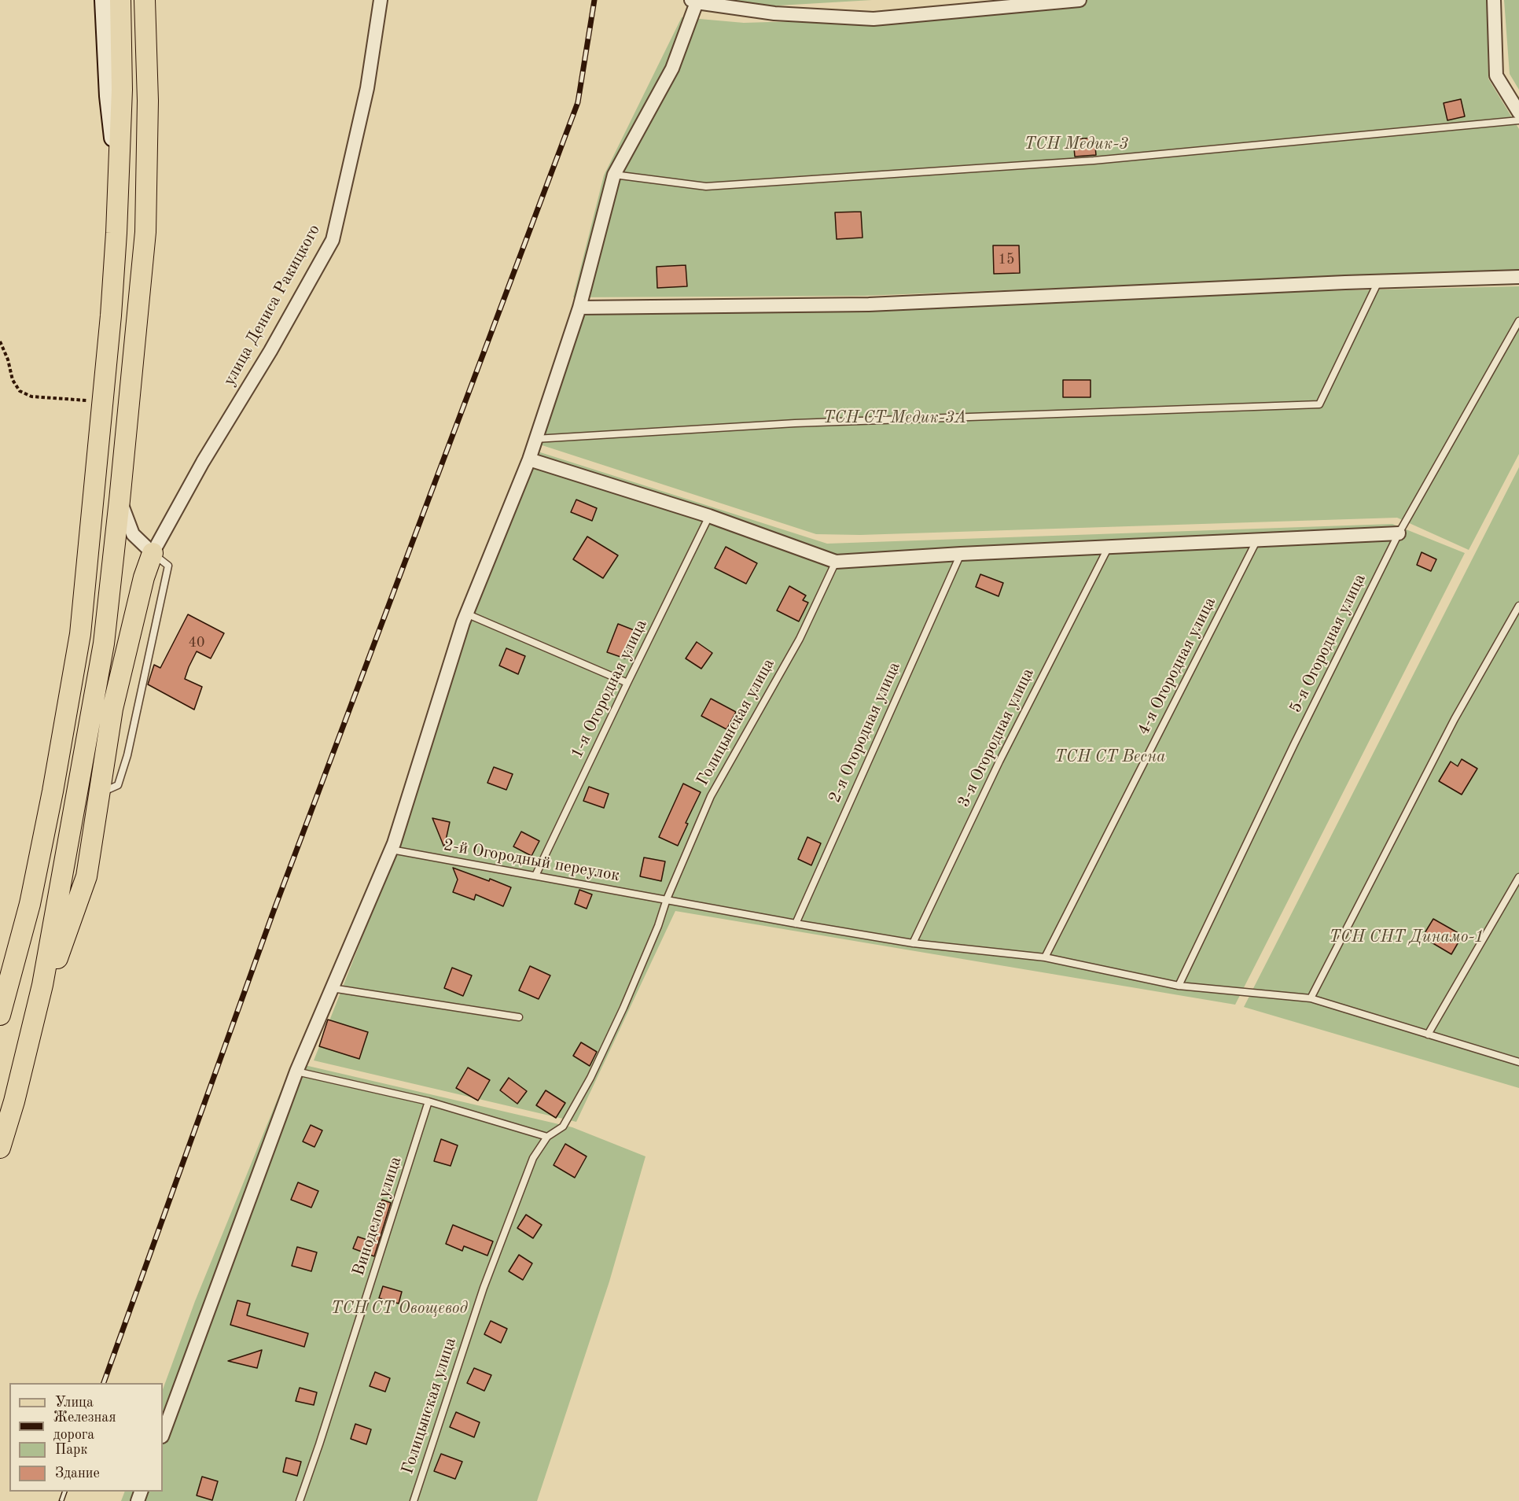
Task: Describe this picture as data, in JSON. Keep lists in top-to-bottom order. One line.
{"streets":{"street":["улица Дениса Ракицкого"],"lane":["5-я Огородная улица","4-я Огородная улица","1-я Огородная улица","Голицынская улица","2-я Огородная улица","3-я Огородная улица","2-й Огородный переулок","Виноделов улица"]},"crossings":[["5-я Огородная улица","2-й Огородный переулок"],["4-я Огородная улица","2-й Огородный переулок"],["1-я Огородная улица","2-й Огородный переулок"],["Голицынская улица","2-й Огородный переулок"],["2-я Огородная улица","2-й Огородный переулок"],["3-я Огородная улица","2-й Огородный переулок"]],"parks":["ТСН Медик-3","ТСН СТ Медик-3А","ТСН СТ Весна","ТСН СНТ Динамо-1","ТСН СТ Овощевод"],"house_numbers":["15","40"],"legend":["Улица","Железная дорога","Парк","Здание"]}
